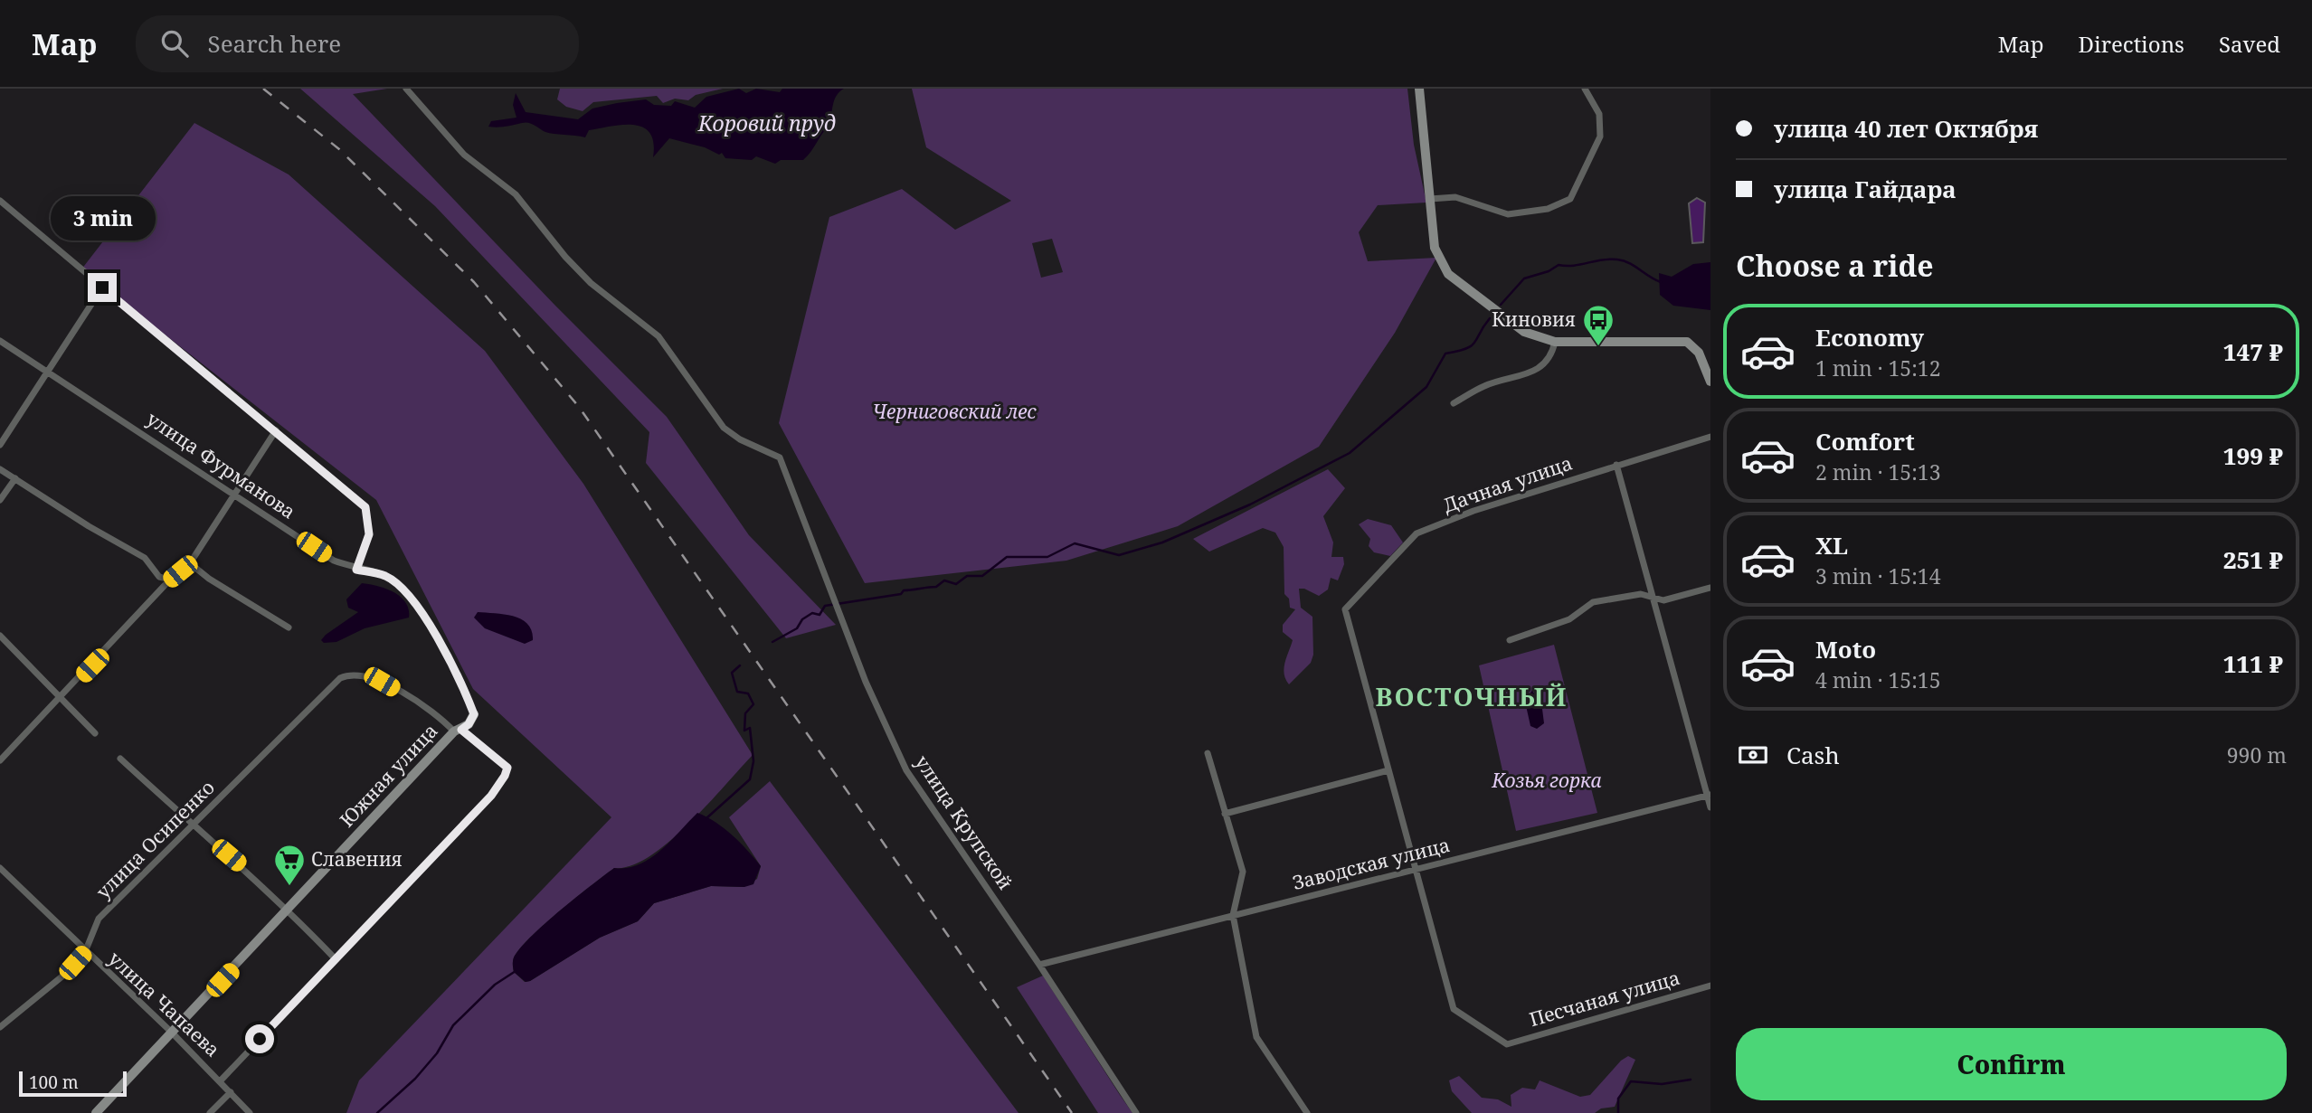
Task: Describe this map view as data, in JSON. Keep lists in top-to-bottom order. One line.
{"streets":{"street":["улица Фурманова","Дачная улица","Южная улица","улица Крупской","улица Осипенко","Заводская улица","Песчаная улица","улица Чапаева"]},"crossings":[["улица Фурманова","Южная улица"],["Южная улица","улица Осипенко"],["Южная улица","улица Чапаева"],["улица Крупской","Заводская улица"],["улица Осипенко","улица Чапаева"],["Заводская улица","Песчаная улица"]],"districts":["ВОСТОЧНЫЙ"],"water":["Коровий пруд"],"parks":["Черниговский лес","Козья горка"],"places":{"bus stop":["Киновия"],"supermarket":["Славения"]},"scale_bar":"100 m","page":{"header":"Map","search":"Search here","nav":["Map","Directions","Saved"],"banner":["улица 40 лет Октября","улица Гайдара"],"bubble":"3 min","heading":"Choose a ride","list":[{"name":"Economy","note":"1 min · 15:12","value":"147 ₽"},{"name":"Comfort","note":"2 min · 15:13","value":"199 ₽"},{"name":"XL","note":"3 min · 15:14","value":"251 ₽"},{"name":"Moto","note":"4 min · 15:15","value":"111 ₽"}],"pay":["Cash","990 m"],"buttons":"Confirm","scale":"100 m"}}
